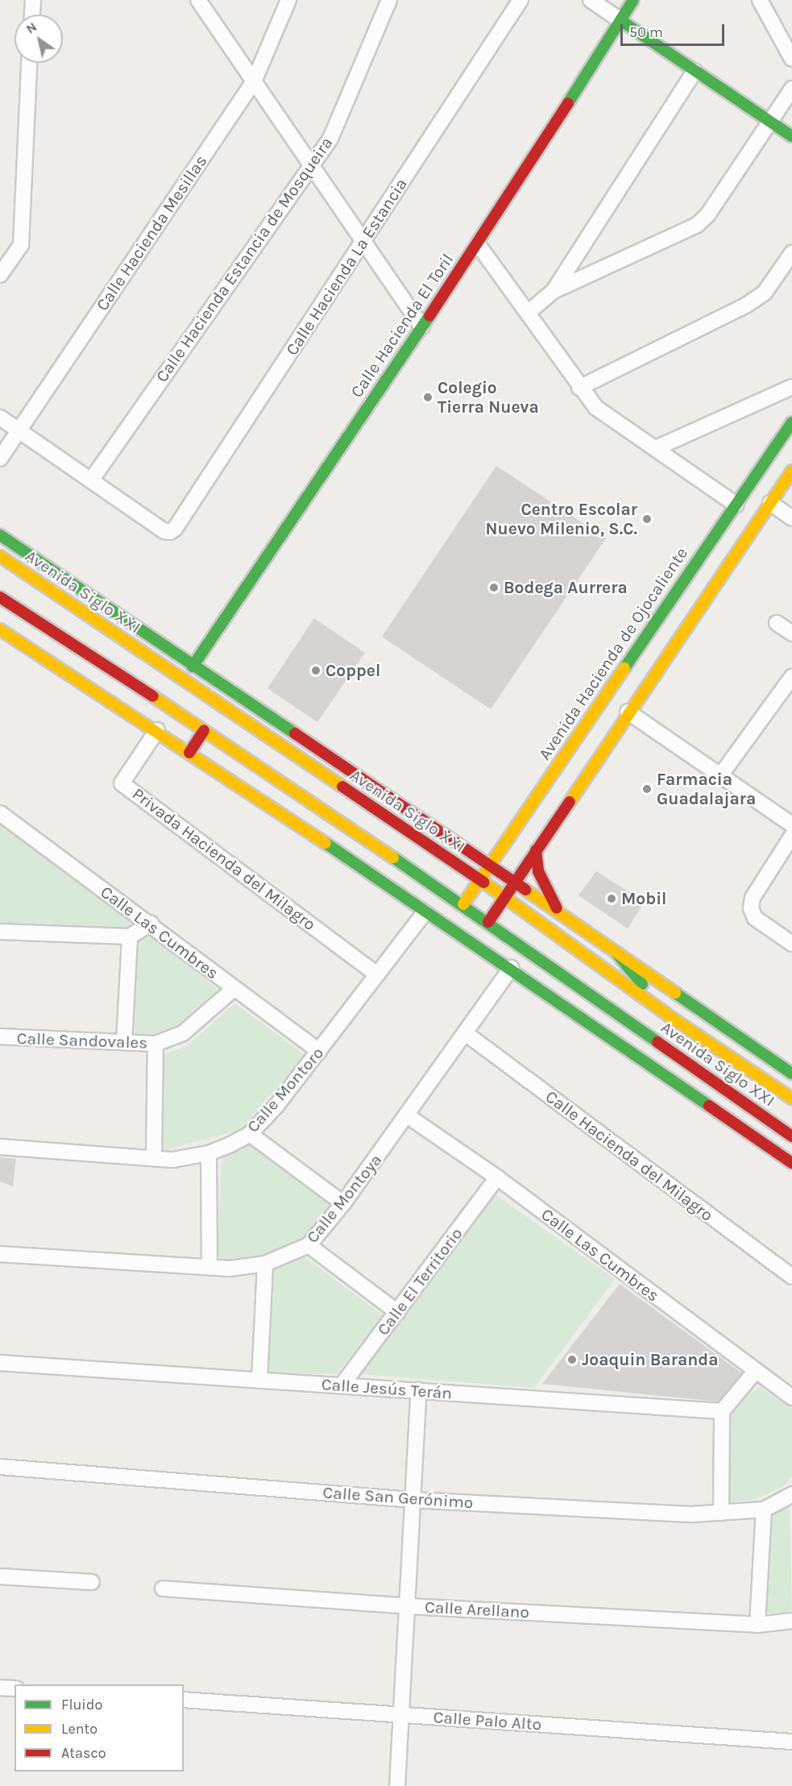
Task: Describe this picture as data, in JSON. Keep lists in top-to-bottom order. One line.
{"streets":{"main road":["Calle Hacienda El Toril","Avenida Siglo XXI","Avenida Hacienda de Ojocaliente"],"street":["Calle Hacienda Mesillas","Calle Hacienda Estancia de Mosqueira","Calle Hacienda La Estancia","Privada Hacienda del Milagro","Calle Las Cumbres","Calle Sandovales","Calle Montoro","Calle Hacienda del Milagro","Calle Montoya","Calle El Territorio","Calle Jesús Terán","Calle San Gerónimo","Calle Arellano","Calle Palo Alto"]},"crossings":[["Calle Hacienda Estancia de Mosqueira","Calle Hacienda La Estancia"],["Calle Hacienda El Toril","Avenida Siglo XXI"],["Avenida Siglo XXI","Avenida Hacienda de Ojocaliente"],["Privada Hacienda del Milagro","Calle Montoro"],["Calle Las Cumbres","Calle Sandovales"],["Calle Las Cumbres","Calle Montoro"],["Calle Las Cumbres","Calle Montoya"],["Calle Las Cumbres","Calle El Territorio"],["Calle Hacienda del Milagro","Calle Montoya"],["Calle El Territorio","Calle Jesús Terán"]],"places":["Colegio Tierra Nueva","Centro Escolar Nuevo Milenio, S.C.","Bodega Aurrera","Coppel","Farmacia Guadalajara","Mobil","Joaquin Baranda"],"legend":["Fluido","Lento","Atasco"],"scale_bar":"50 m","north":"top left"}
